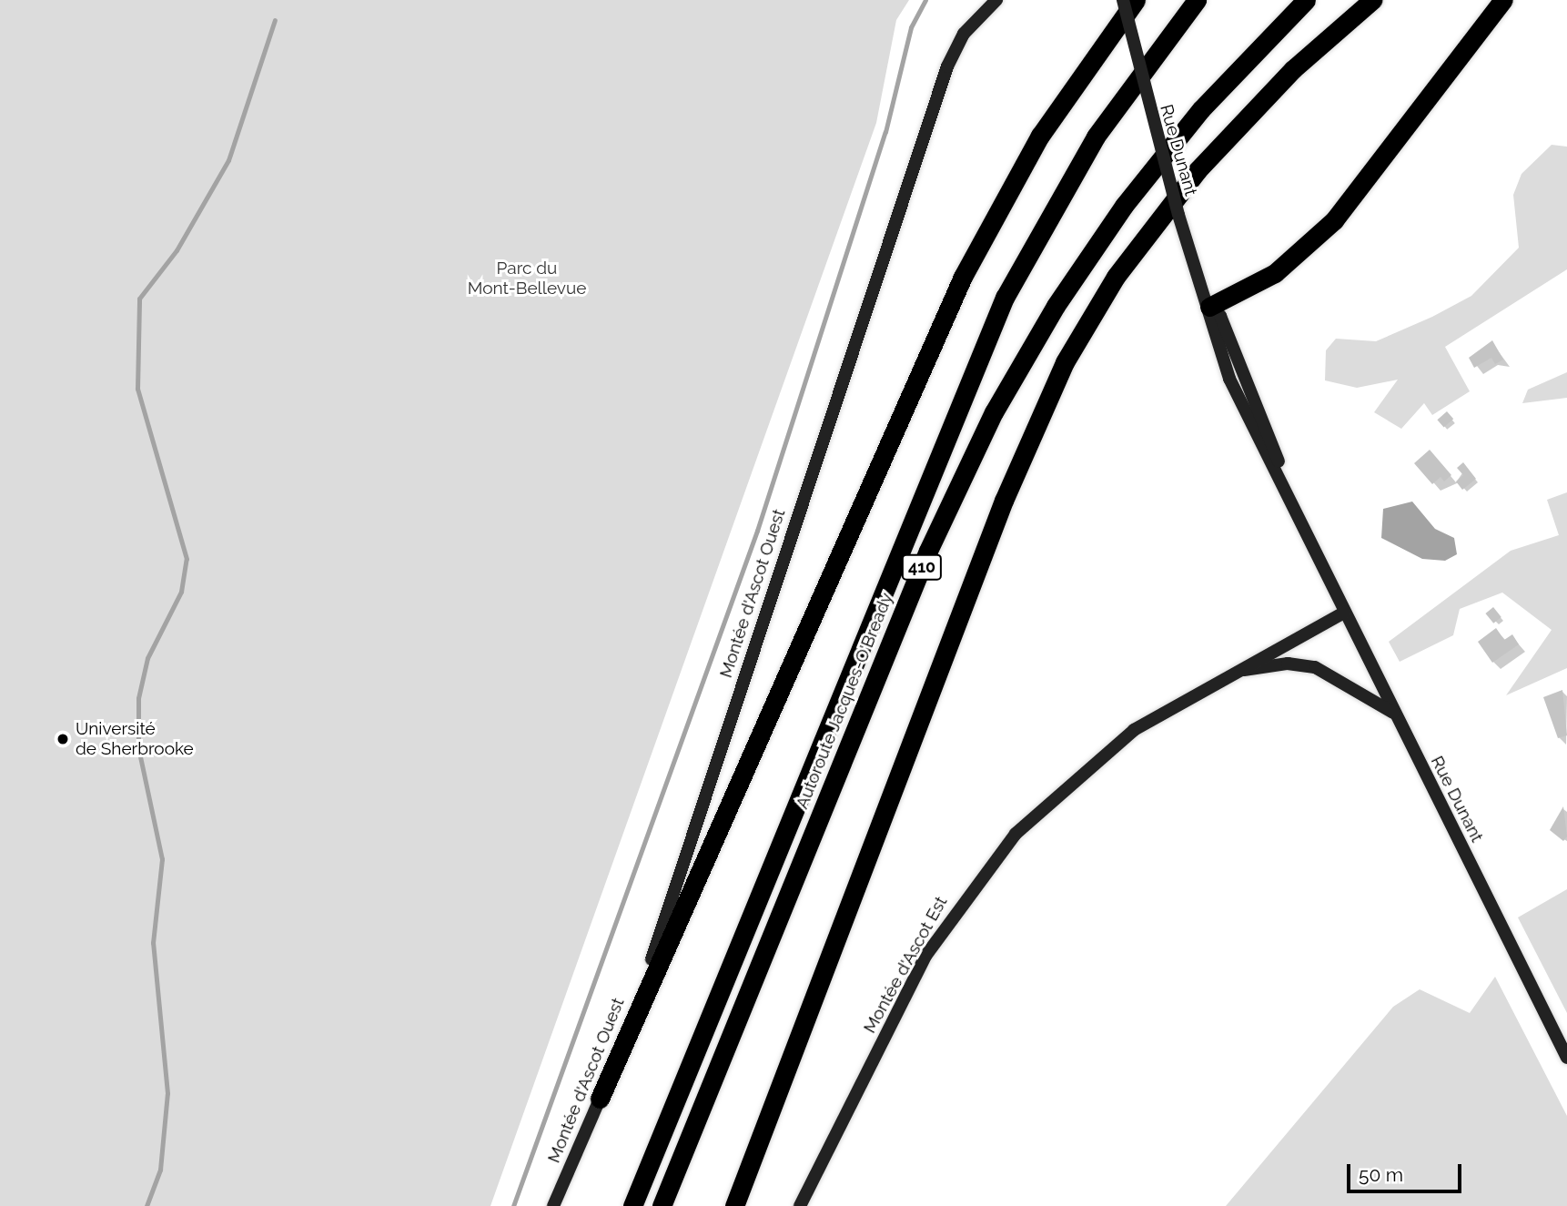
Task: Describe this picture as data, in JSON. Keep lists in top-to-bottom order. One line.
{"streets":{"highway":["410","Autoroute Jacques-O'Bready"],"street":["Rue Dunant","Montée d'Ascot Ouest","Montée d'Ascot Est"]},"crossings":[["Rue Dunant","Montée d'Ascot Est"]],"parks":["Parc du Mont-Bellevue"],"places":["Université de Sherbrooke"],"scale_bar":"50 m"}
